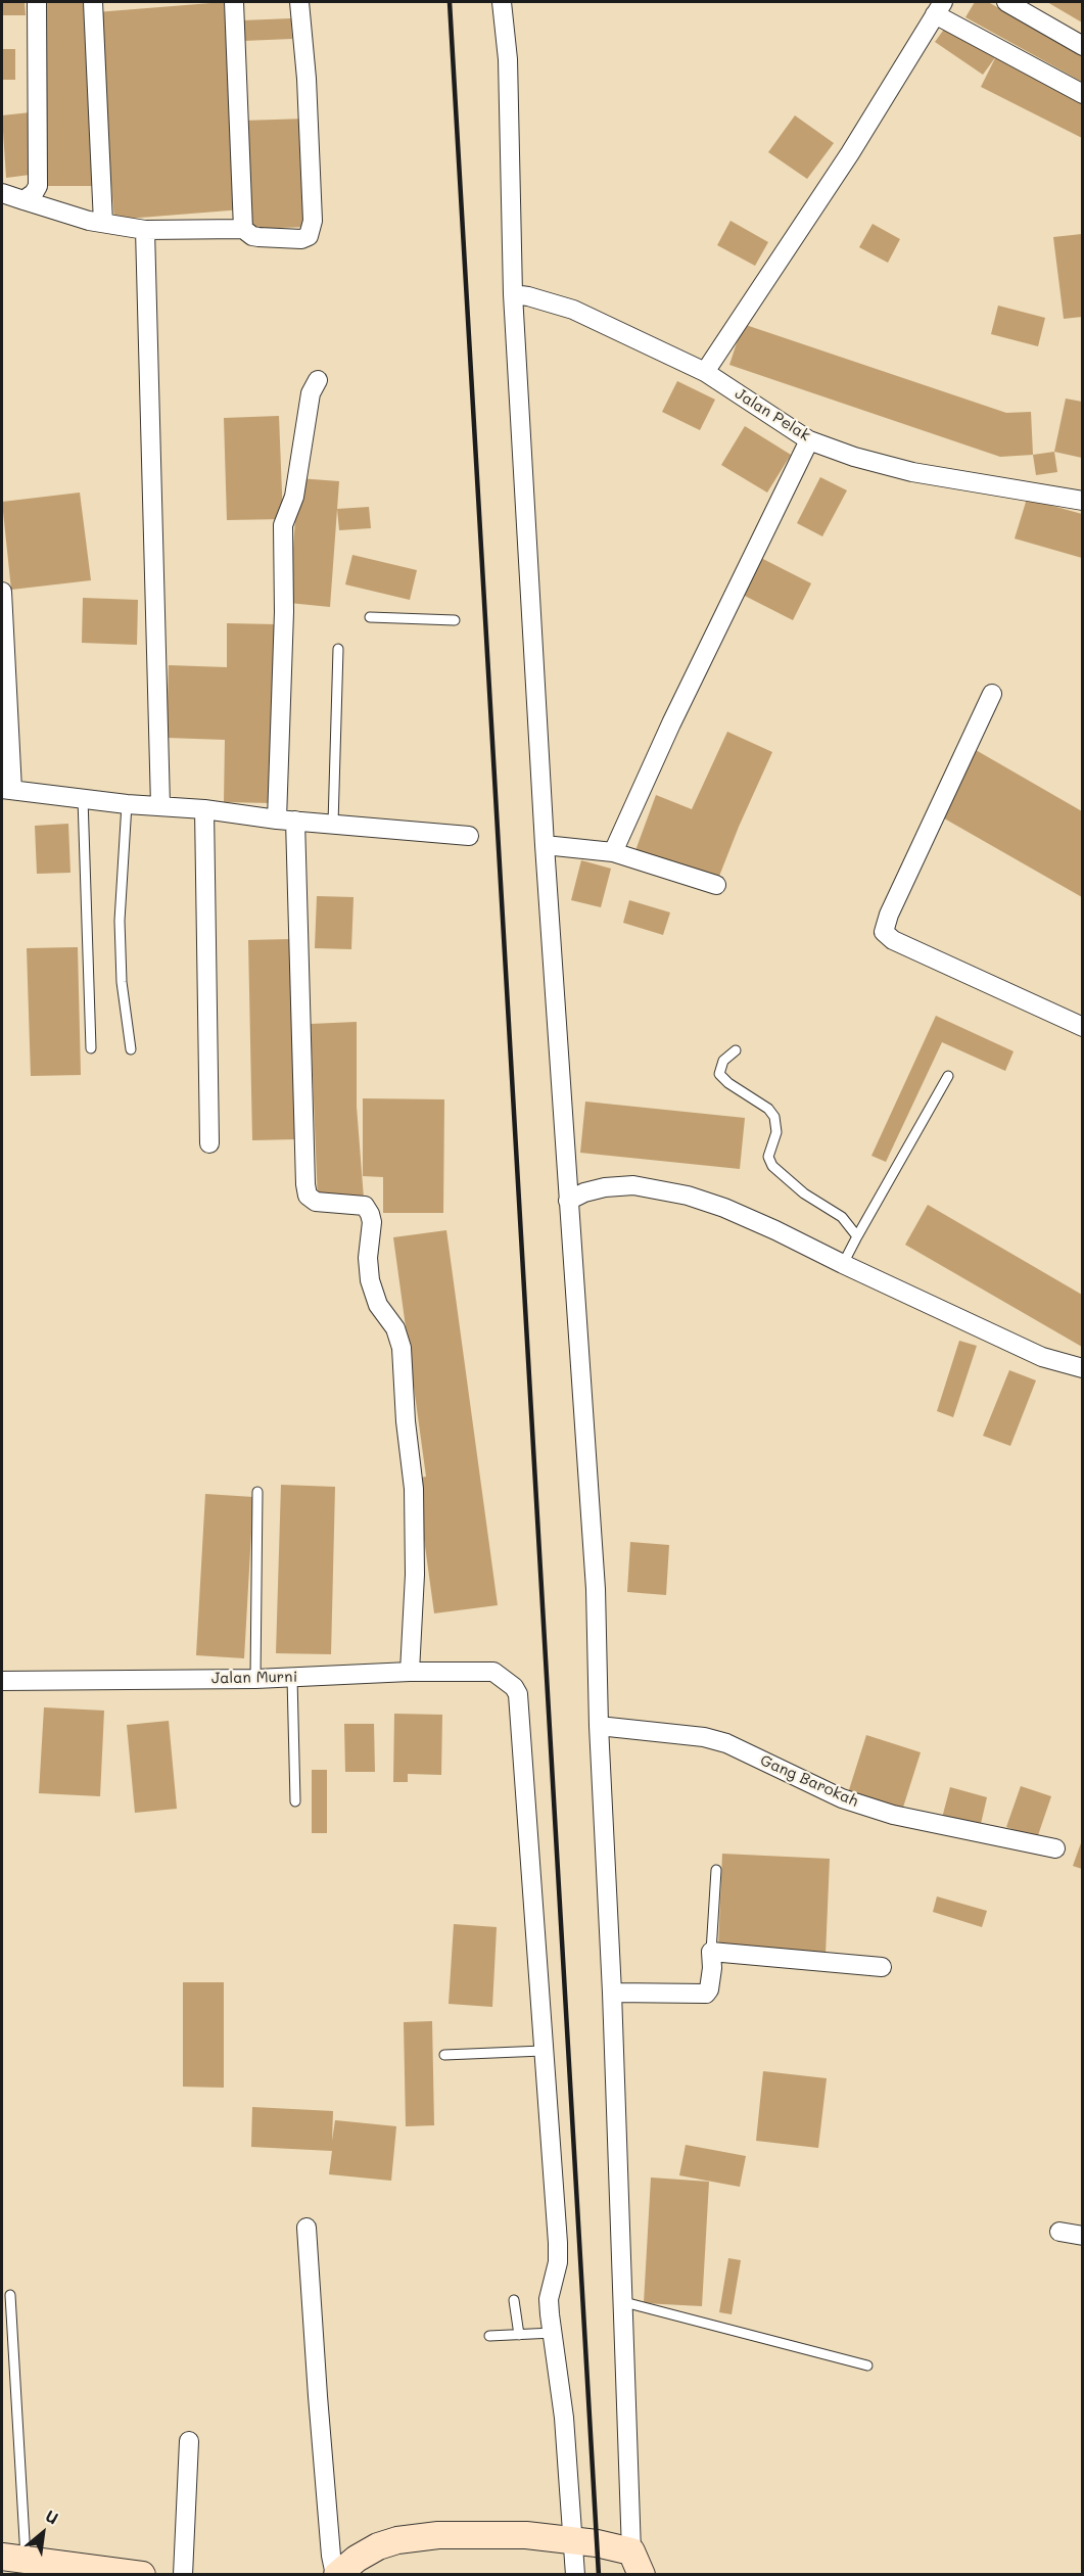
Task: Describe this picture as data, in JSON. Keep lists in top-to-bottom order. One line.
{"streets":{"street":["Jalan Pelak","Jalan Murni","Gang Barokah"]},"north":"top right"}
